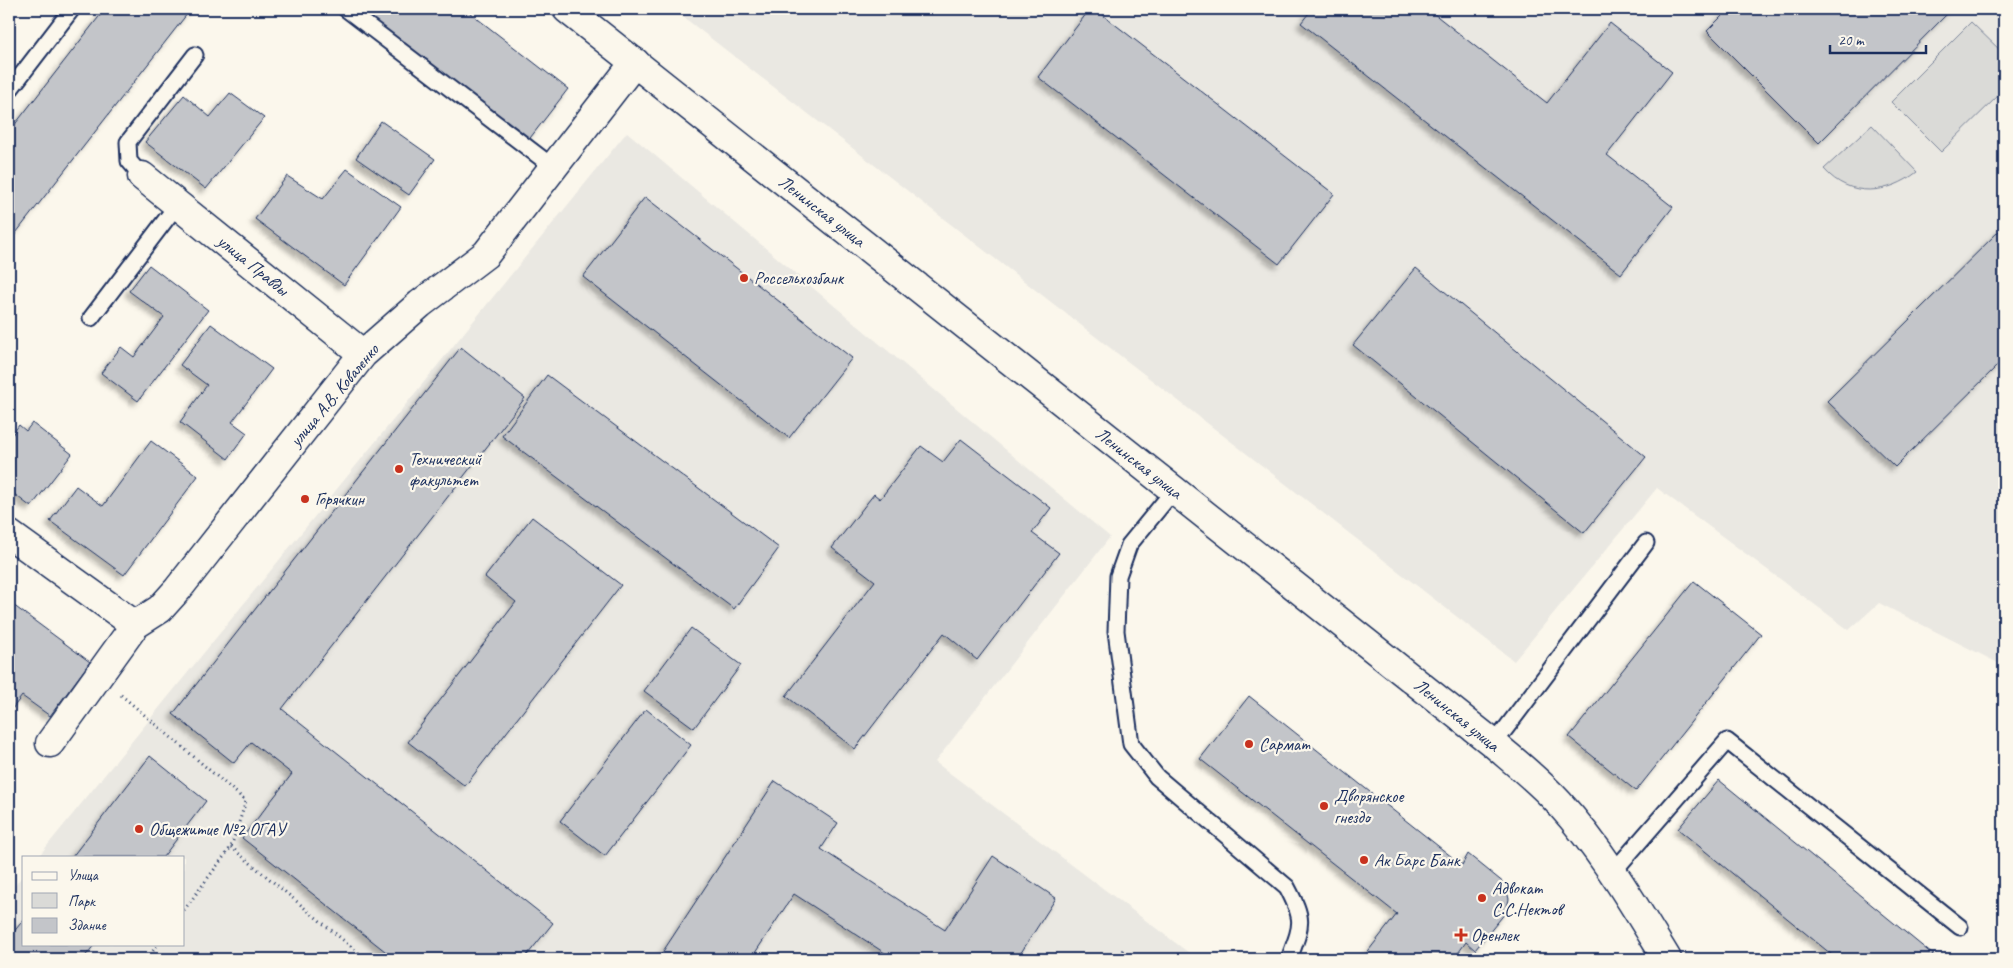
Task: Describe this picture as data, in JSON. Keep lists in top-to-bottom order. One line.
{"streets":{"main road":["Ленинская улица","улица Правды","улица А.В. Коваленко"]},"crossings":[["Ленинская улица","улица А.В. Коваленко"],["улица Правды","улица А.В. Коваленко"]],"places":{"other":["Россельхозбанк","Технический факультет","Горячкин","Сармат","Дворянское гнездо","Общежитие №2 ОГАУ","Ак Барс Банк","Адвокат С.С.Нектов"],"health":["Оренлек"]},"legend":["Улица","Парк","Здание"],"scale_bar":"20 m"}
